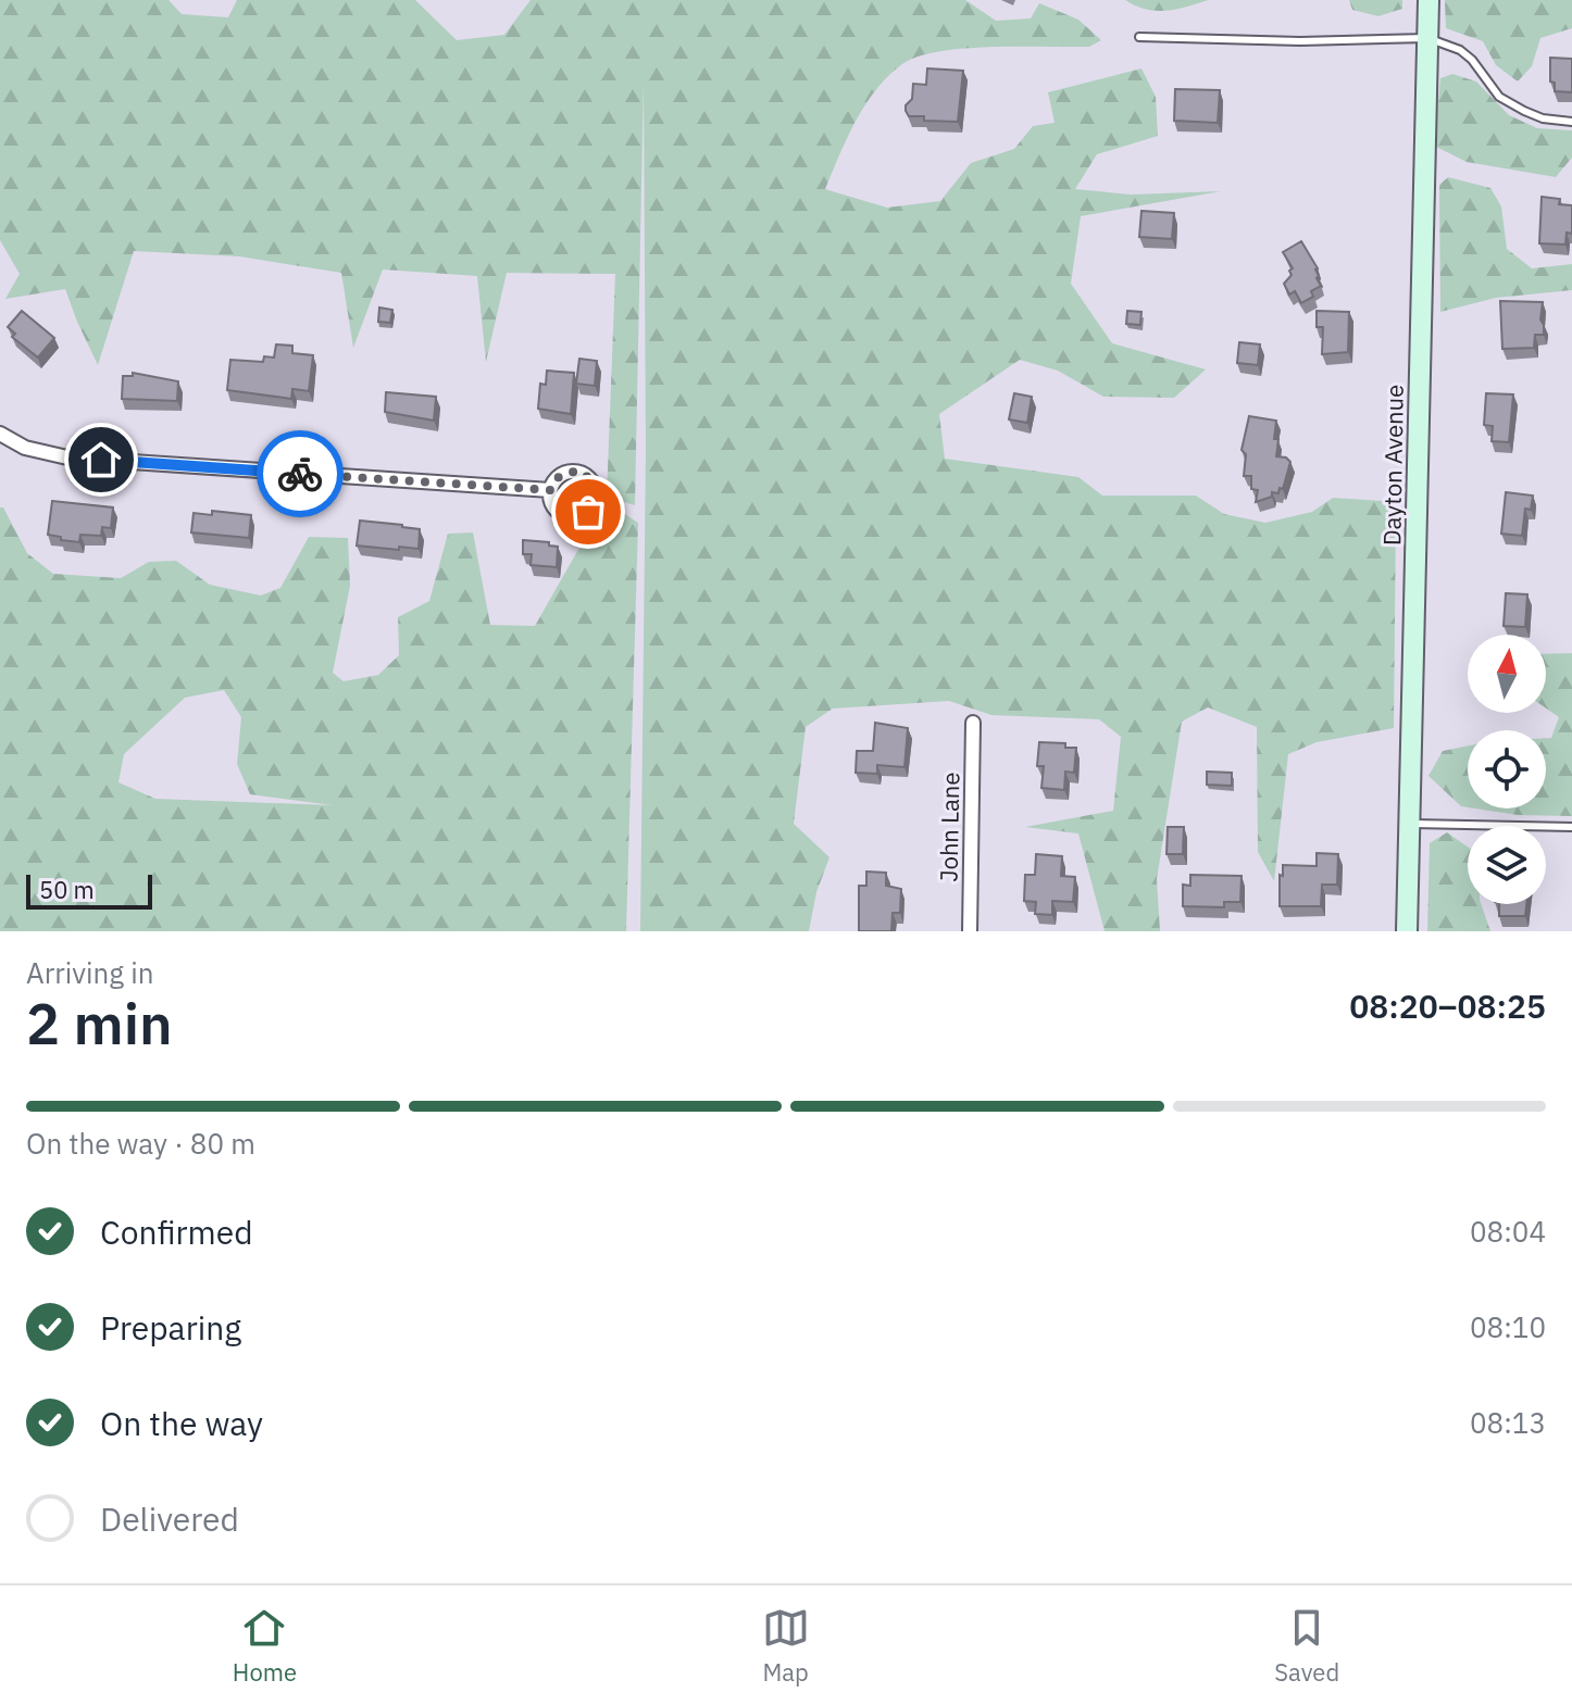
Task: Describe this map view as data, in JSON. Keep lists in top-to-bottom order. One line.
{"streets":{"street":["Dayton Avenue","John Lane"]},"scale_bar":"50 m","north":"top","page":{"scale":"50 m","heading":["2 min","Arriving in","08:20–08:25"],"bar":"On the way · 80 m","list":[["Confirmed","08:04"],["Preparing","08:10"],["On the way","08:13"],"Delivered"],"tabs":["Home","Map","Saved"]}}
